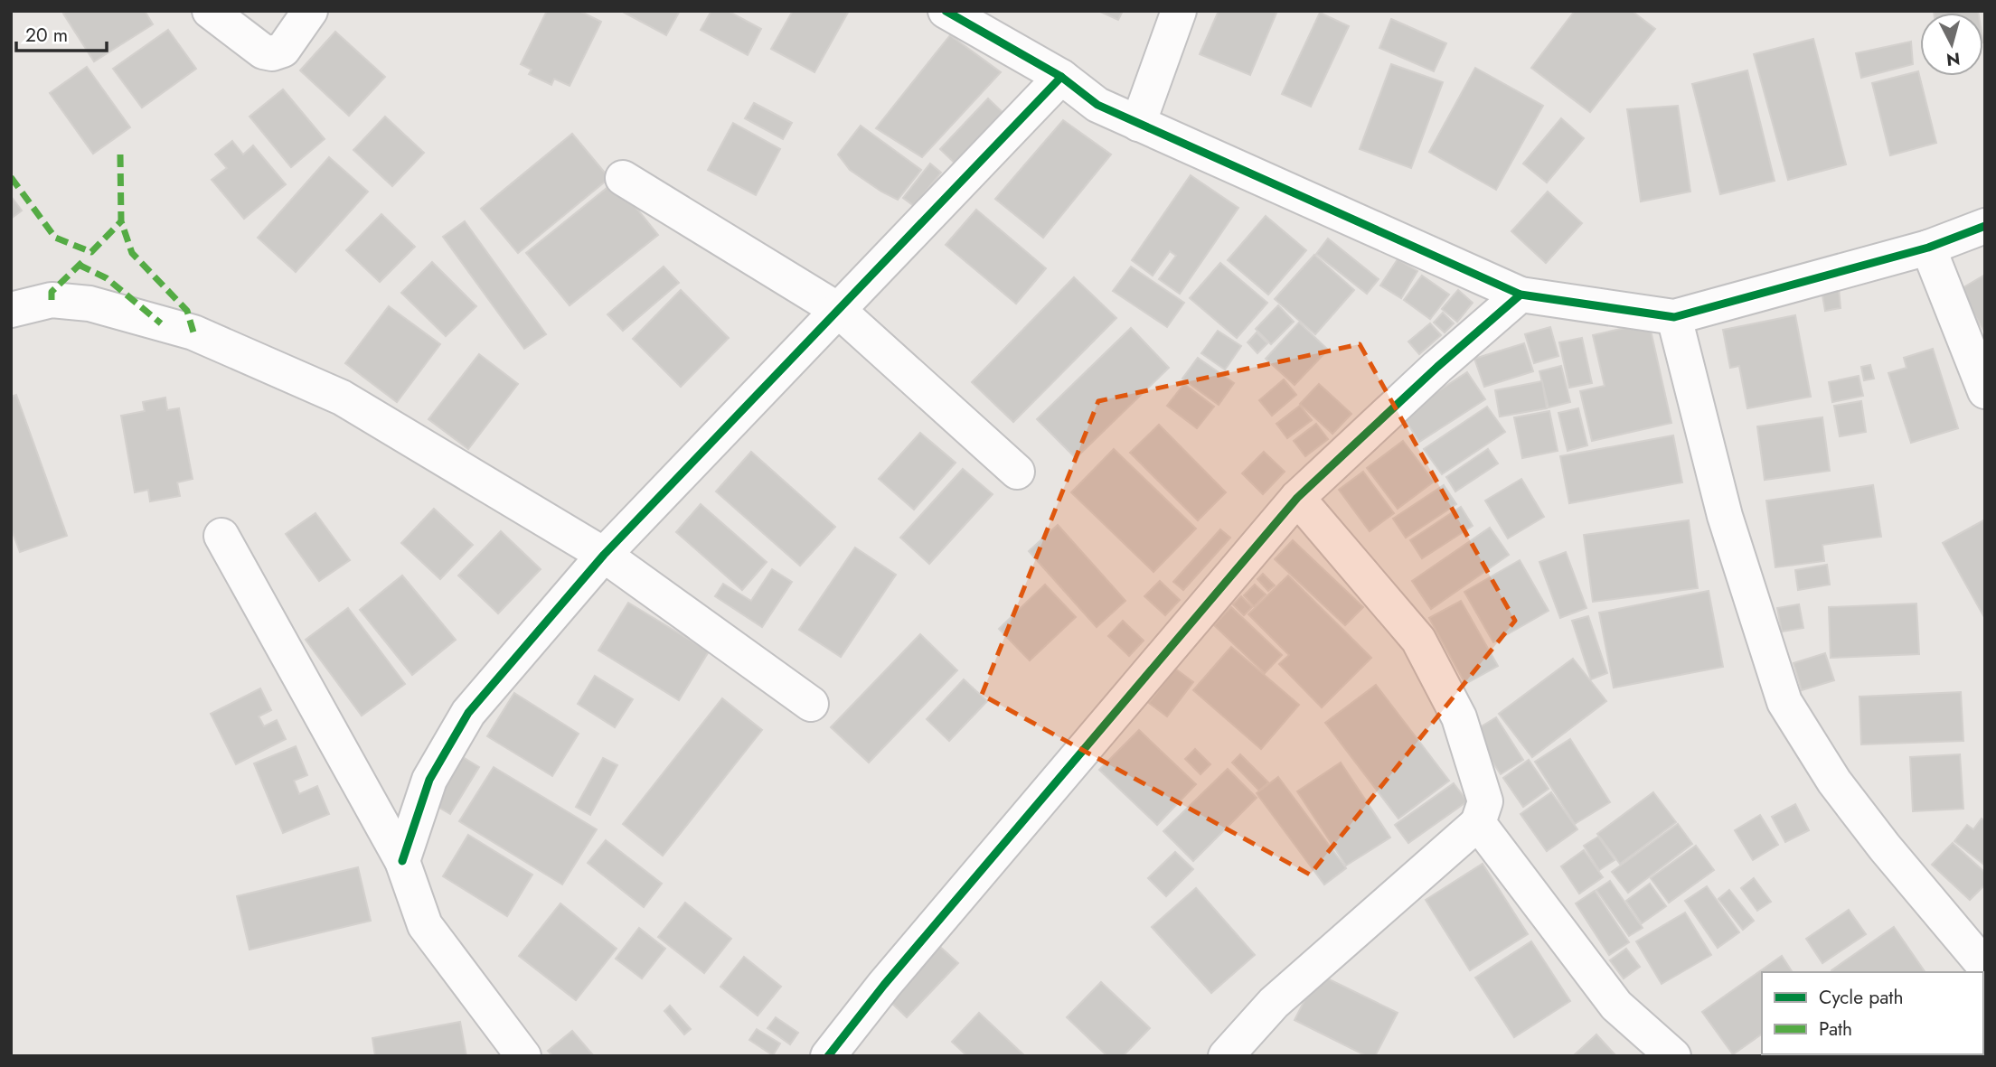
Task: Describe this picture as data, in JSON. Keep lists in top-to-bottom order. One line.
{"legend":["Cycle path","Path"],"scale_bar":"20 m","north":"bottom"}
